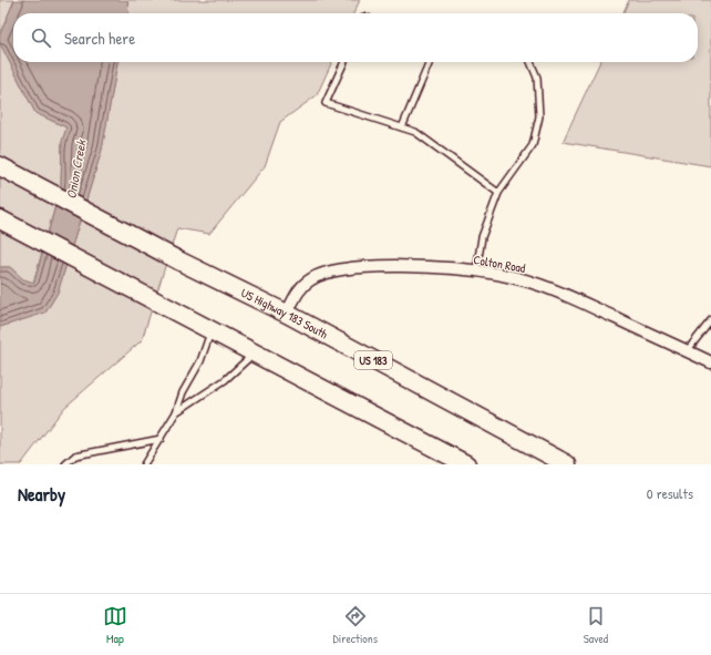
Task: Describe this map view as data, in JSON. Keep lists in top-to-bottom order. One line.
{"streets":{"highway":["US Highway 183 South","US 183"],"street":["Colton Road"]},"crossings":[["Colton Road","US Highway 183 South"]],"water":["Onion Creek"],"page":{"search":"Search here","heading":["Nearby","0 results"],"nav":["Map","Directions","Saved"]}}
